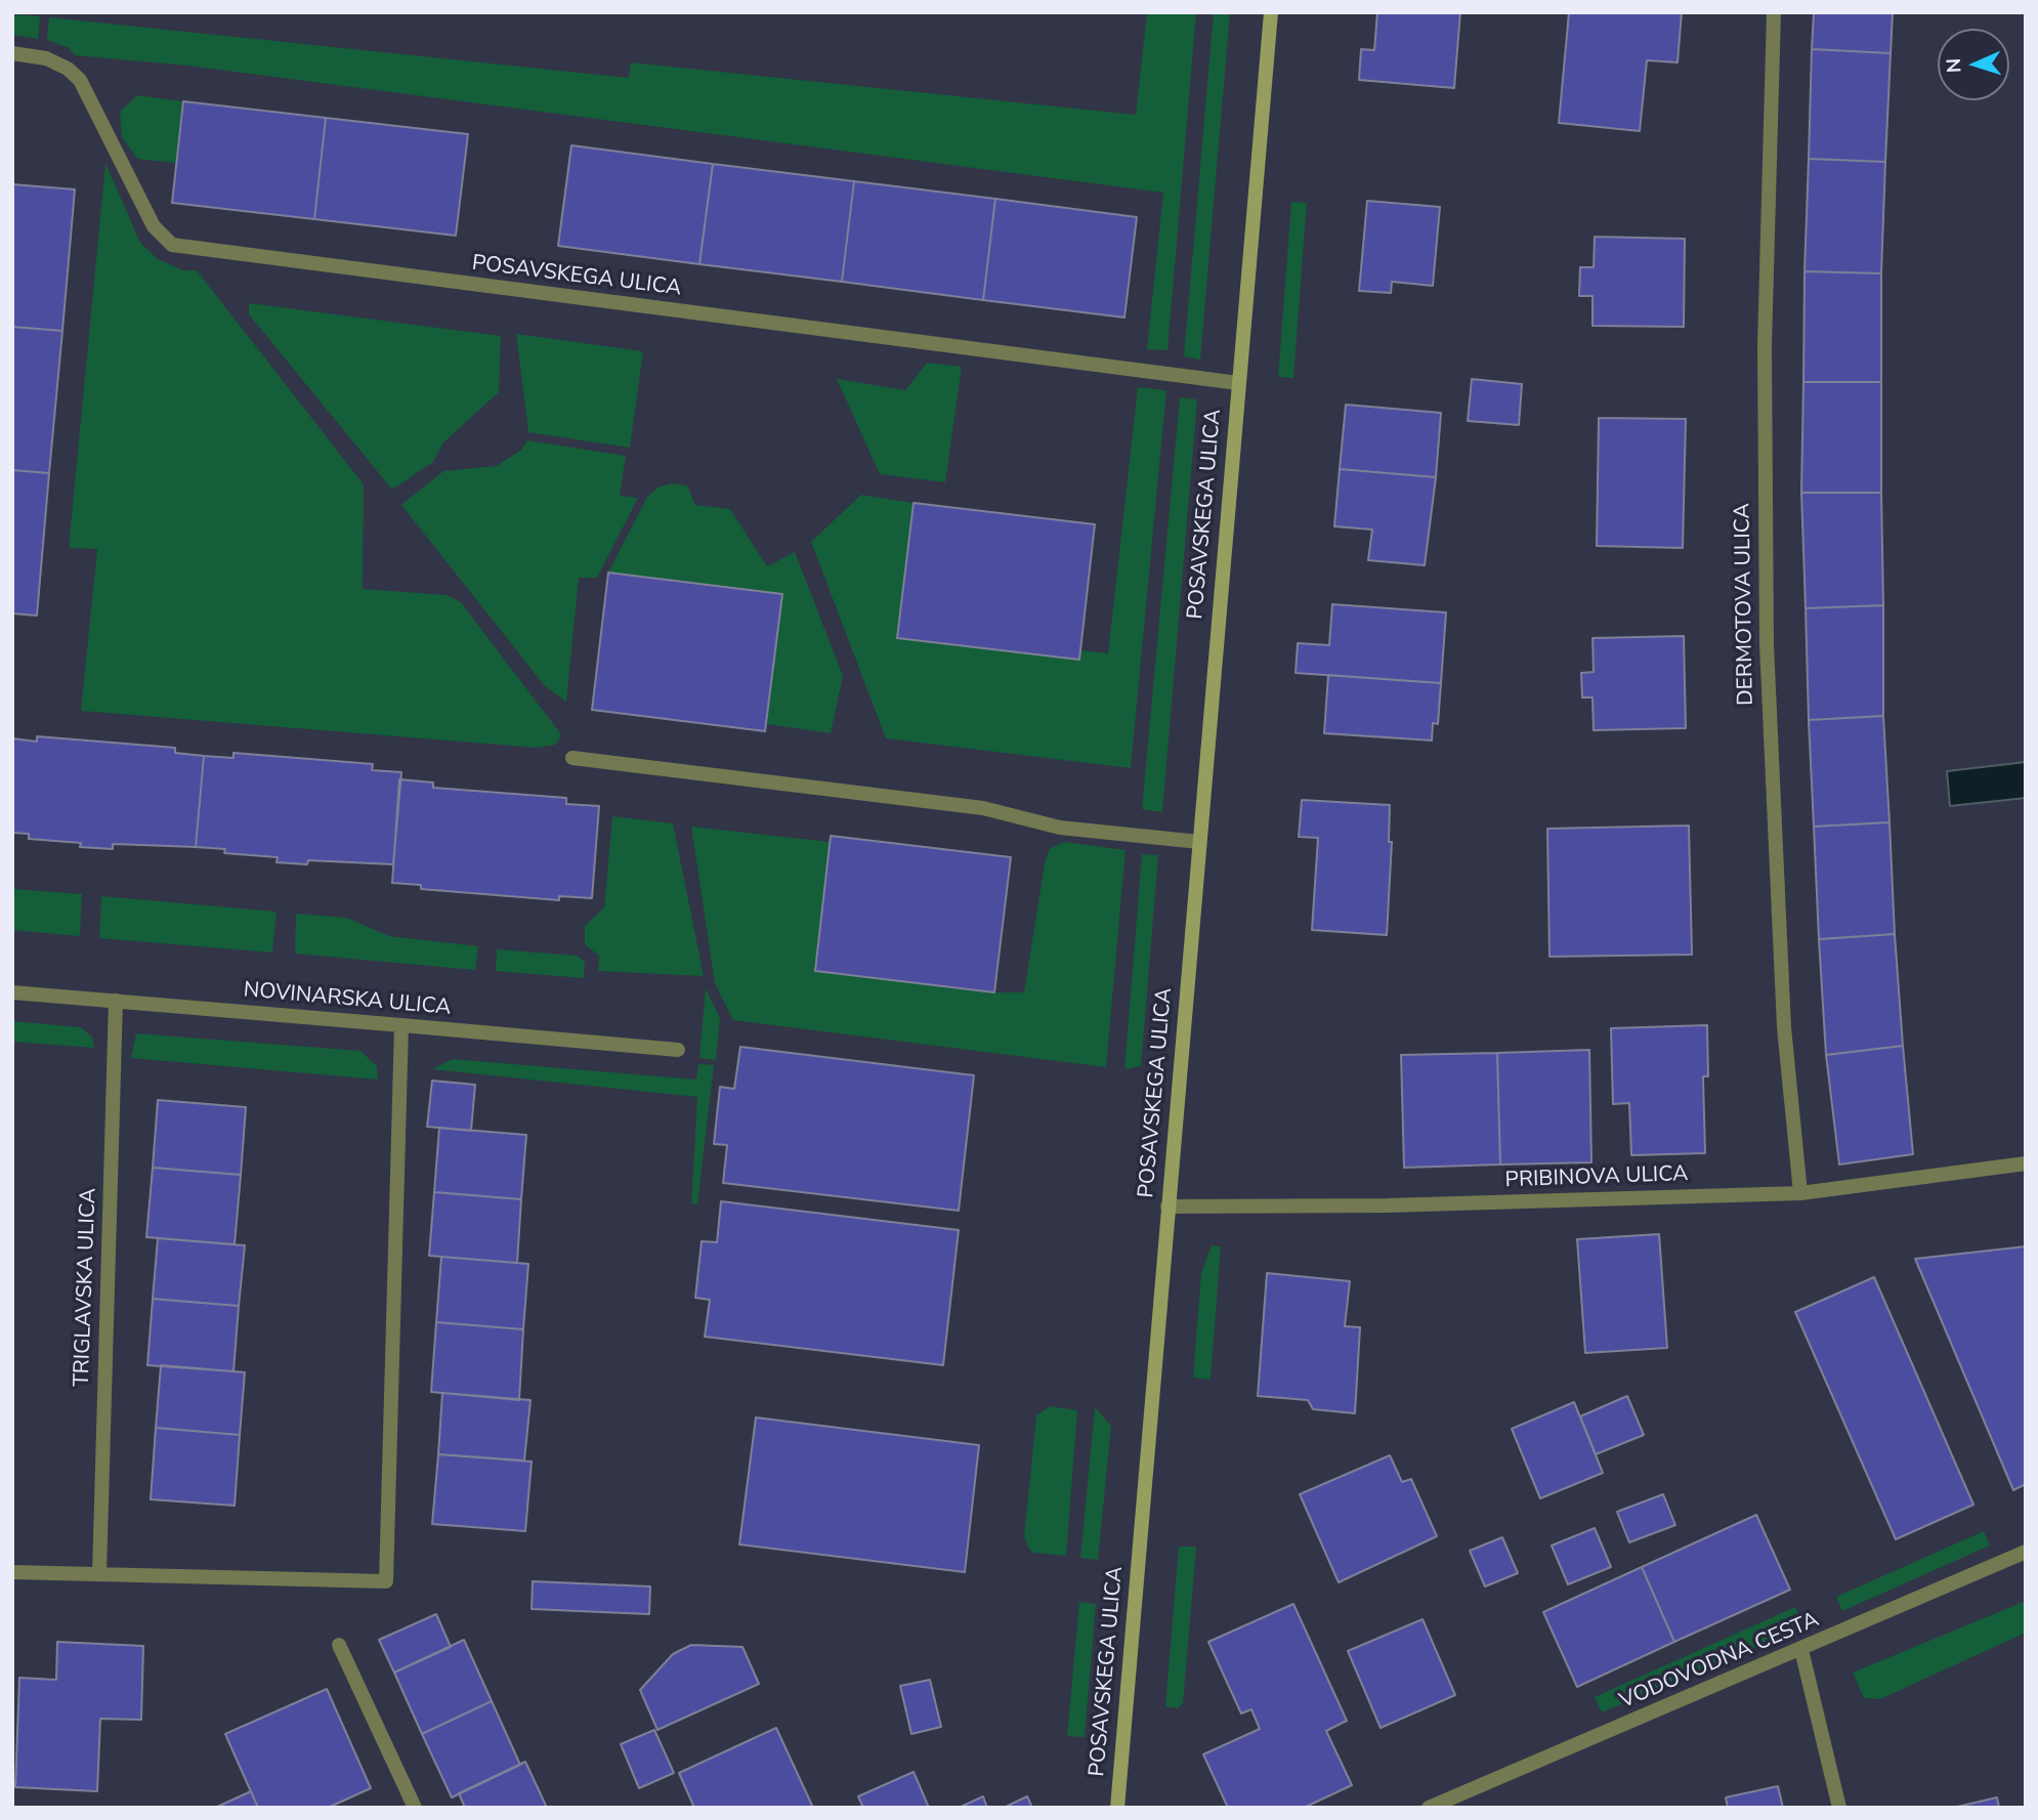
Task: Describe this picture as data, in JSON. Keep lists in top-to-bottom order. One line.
{"streets":{"street":["POSAVSKEGA ULICA","DERMOTOVA ULICA","NOVINARSKA ULICA","PRIBINOVA ULICA","TRIGLAVSKA ULICA","VODOVODNA CESTA"]},"crossings":[["POSAVSKEGA ULICA","PRIBINOVA ULICA"],["DERMOTOVA ULICA","PRIBINOVA ULICA"],["NOVINARSKA ULICA","TRIGLAVSKA ULICA"]],"north":"left"}
